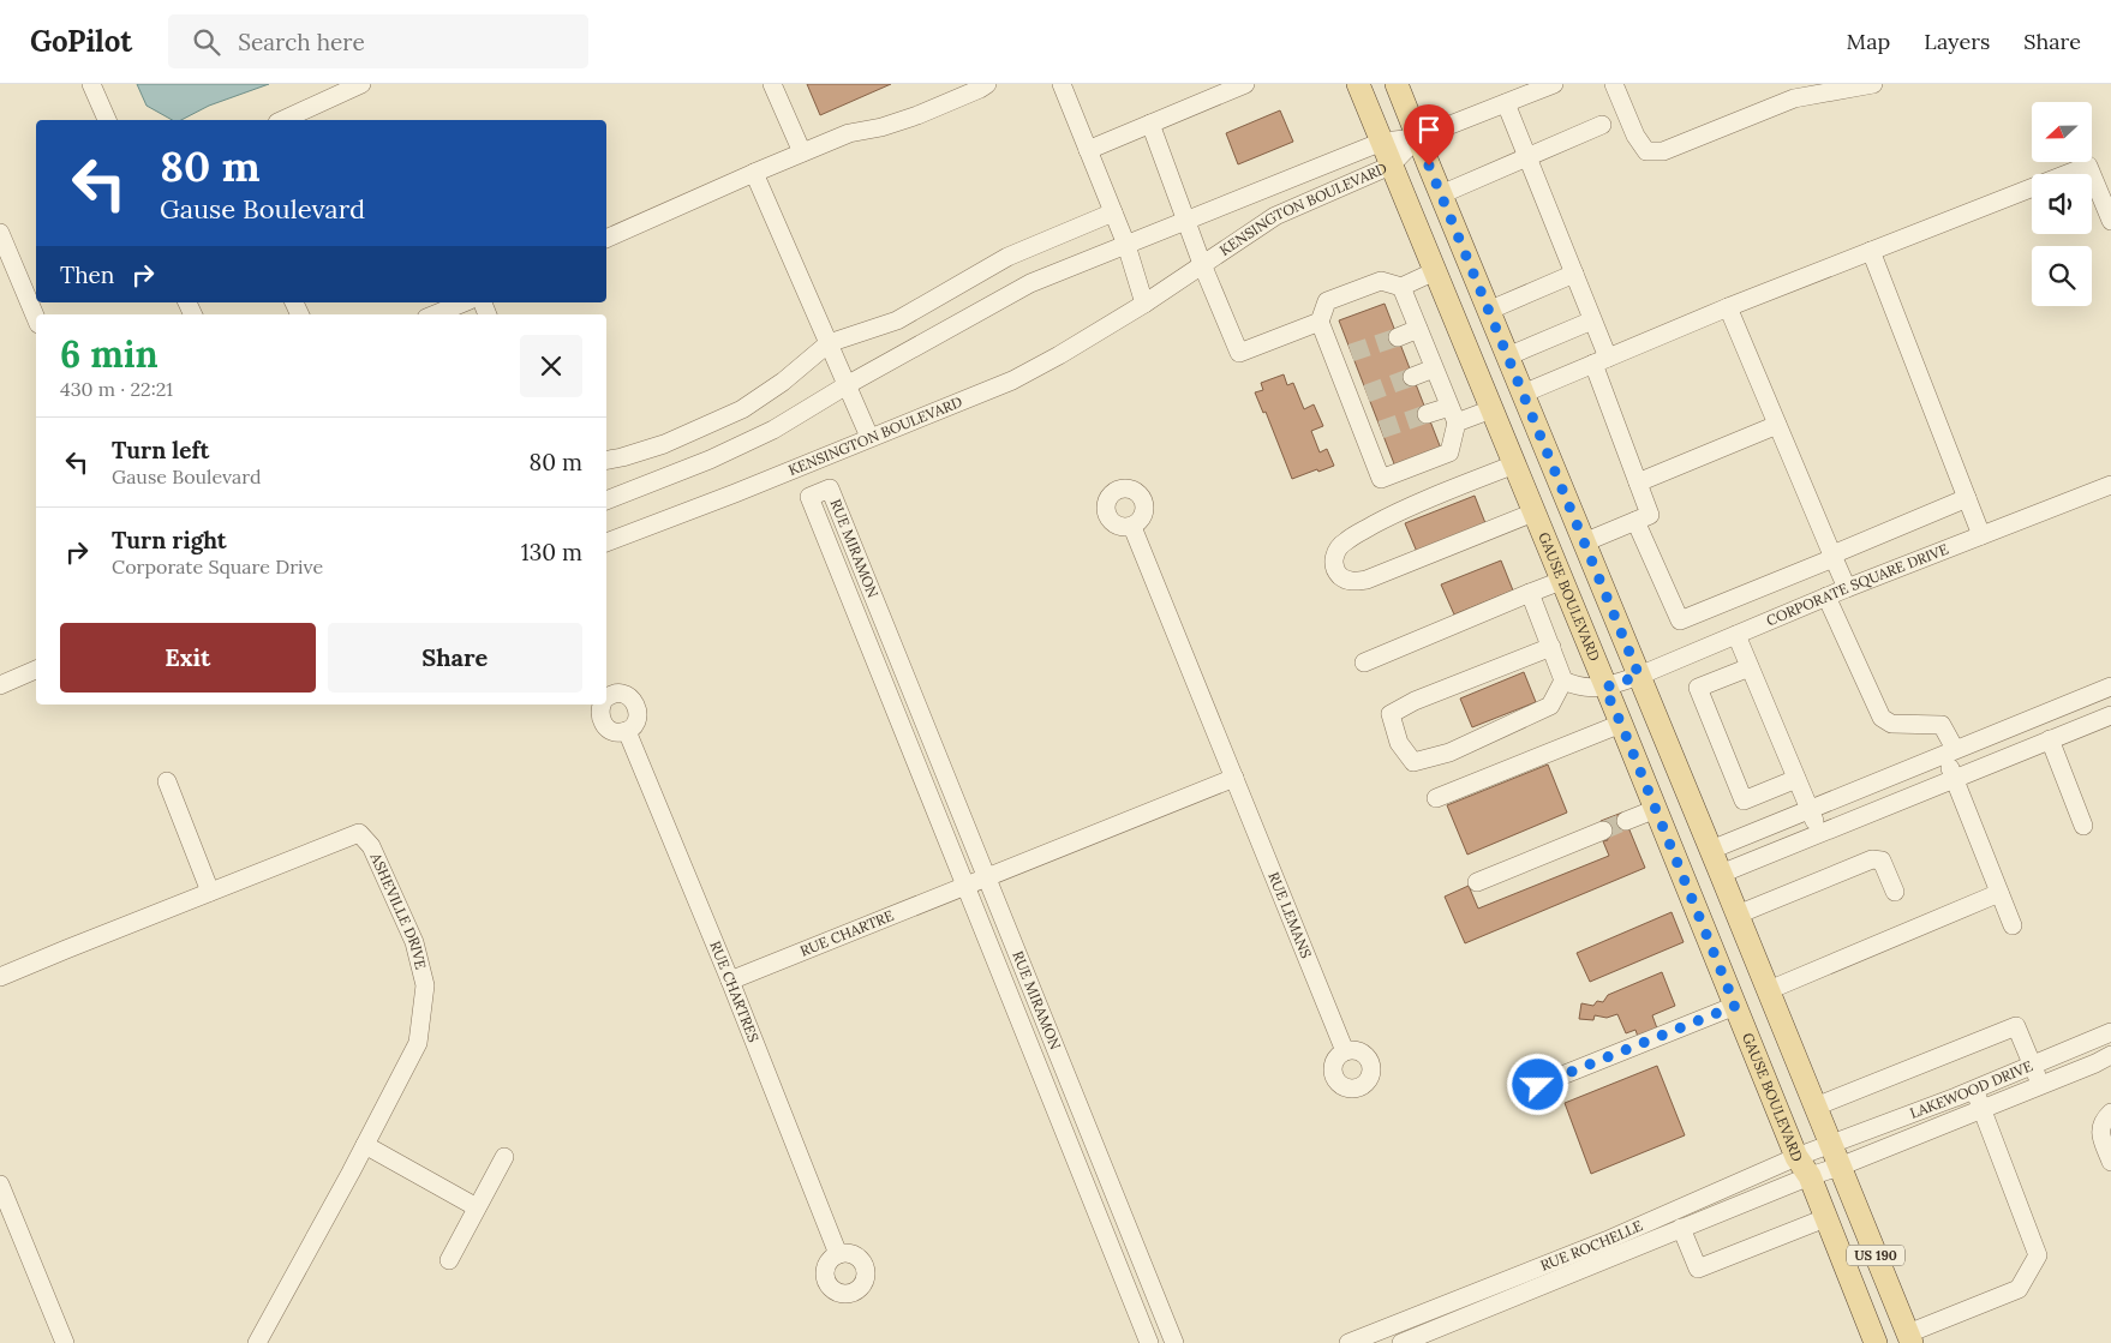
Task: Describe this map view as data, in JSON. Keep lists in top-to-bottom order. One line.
{"streets":{"main road":["GAUSE BOULEVARD","US 190"],"street":["KENSINGTON BOULEVARD","RUE MIRAMON","CORPORATE SQUARE DRIVE","ASHEVILLE DRIVE","RUE LEMANS","RUE CHARTRE","RUE CHARTRES","LAKEWOOD DRIVE","RUE ROCHELLE"]},"crossings":[["KENSINGTON BOULEVARD","GAUSE BOULEVARD"],["KENSINGTON BOULEVARD","US 190"],["RUE MIRAMON","RUE CHARTRE"],["CORPORATE SQUARE DRIVE","GAUSE BOULEVARD"],["CORPORATE SQUARE DRIVE","US 190"],["GAUSE BOULEVARD","RUE ROCHELLE"],["RUE CHARTRE","RUE CHARTRES"],["LAKEWOOD DRIVE","RUE ROCHELLE"],["LAKEWOOD DRIVE","US 190"],["RUE ROCHELLE","US 190"]],"north":"left","page":{"header":"GoPilot","search":"Search here","nav":["Map","Layers","Share"],"turn":["80 m","Gause Boulevard"],"then":"Then","heading":["6 min","430 m · 22:21"],"list":[{"name":"Turn left","note":"Gause Boulevard","value":"80 m"},{"name":"Turn right","note":"Corporate Square Drive","value":"130 m"}],"buttons":["Exit","Share"]}}
